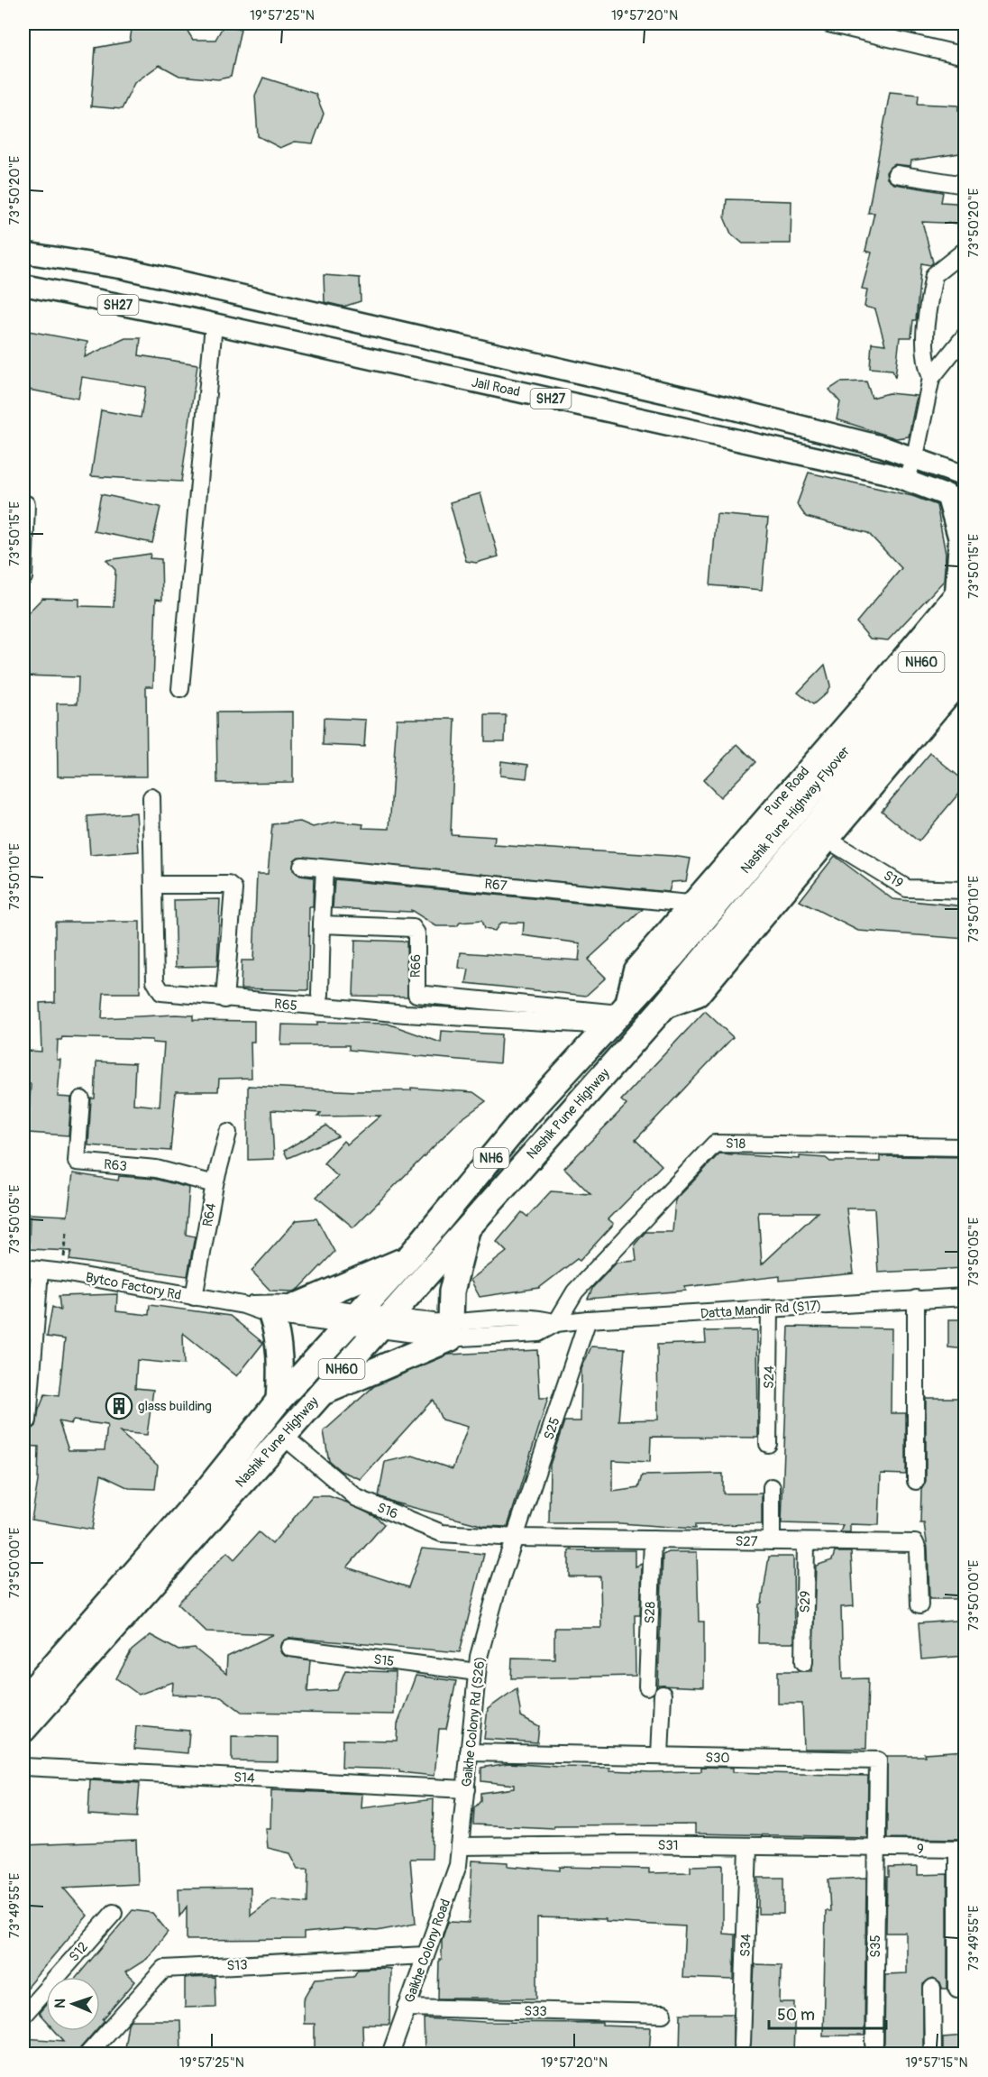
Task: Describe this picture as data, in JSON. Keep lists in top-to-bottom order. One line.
{"streets":{"highway":["NH60","Nashik Pune Highway Flyover","Nashik Pune Highway","NH6"],"main road":["SH27","Jail Road","Pune Road"],"street":["S19","R67","R66","R65","S18","R63","R64","Bytco Factory Rd","Datta Mandir Rd (S17)","S24","S25","S16","S27","S29","S28","S15","Gaikhe Colony Rd (S26)","S30","S14","S31","9","S34","S35","Gaikhe Colony Road","S12","S13","S33"]},"crossings":[["Pune Road","Nashik Pune Highway Flyover"],["Pune Road","R67"],["Pune Road","R66"],["Pune Road","R65"],["Pune Road","Nashik Pune Highway"],["Nashik Pune Highway Flyover","R66"],["Nashik Pune Highway Flyover","R65"],["Nashik Pune Highway Flyover","Nashik Pune Highway"],["R66","R65"],["R66","Nashik Pune Highway"],["R65","Nashik Pune Highway"],["Nashik Pune Highway","Bytco Factory Rd"],["Nashik Pune Highway","Datta Mandir Rd (S17)"],["Nashik Pune Highway","S16"],["S18","Datta Mandir Rd (S17)"],["R63","R64"],["R64","Bytco Factory Rd"],["Bytco Factory Rd","Datta Mandir Rd (S17)"],["Datta Mandir Rd (S17)","S24"],["Datta Mandir Rd (S17)","S25"],["S25","S16"],["S25","S27"],["S25","Gaikhe Colony Rd (S26)"],["S16","S27"],["S16","Gaikhe Colony Rd (S26)"],["S27","S29"],["S27","S28"],["S27","Gaikhe Colony Rd (S26)"],["S15","Gaikhe Colony Rd (S26)"],["Gaikhe Colony Rd (S26)","S30"],["Gaikhe Colony Rd (S26)","S14"],["Gaikhe Colony Rd (S26)","S31"],["Gaikhe Colony Rd (S26)","Gaikhe Colony Road"],["S30","S31"],["S30","9"],["S30","S35"],["S31","9"],["S31","S34"],["S31","S35"],["S31","Gaikhe Colony Road"],["9","S35"],["Gaikhe Colony Road","S13"],["Gaikhe Colony Road","S33"]],"places":{"building":["glass building"]},"scale_bar":"50 m","north":"left","coordinates":["19°57'25\"N","19°57'20\"N","73°50'20\"E","73°50'15\"E","73°50'10\"E","73°50'05\"E","73°50'00\"E","73°49'55\"E","19°57'15\"N"]}
